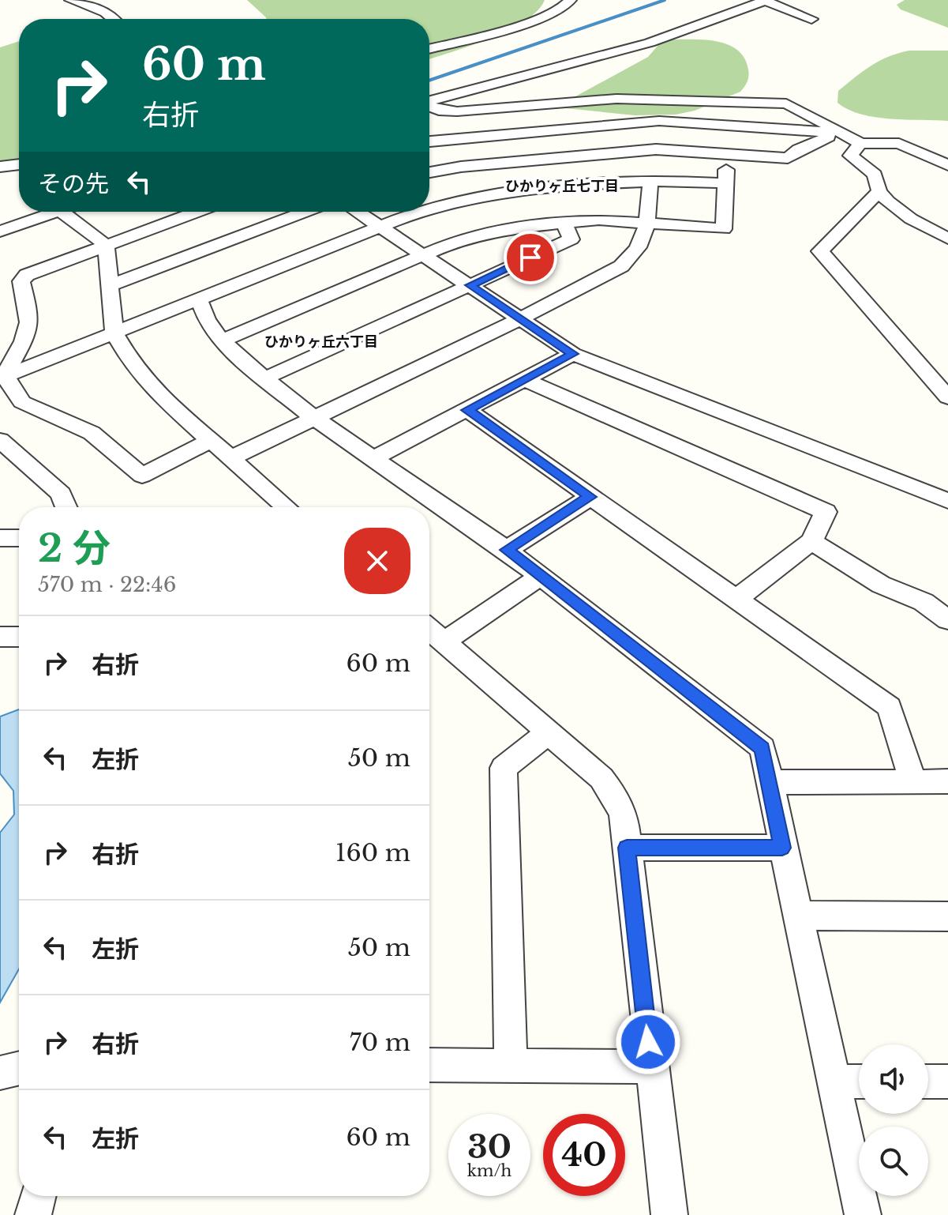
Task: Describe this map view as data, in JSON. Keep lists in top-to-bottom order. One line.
{"districts":["ひかりヶ丘七丁目","ひかりヶ丘六丁目"],"page":{"turn":["60 m","右折"],"then":"その先","heading":["2 分","570 m · 22:46"],"list":[{"name":"右折","value":"60 m"},{"name":"左折","value":"50 m"},{"name":"右折","value":"160 m"},{"name":"左折","value":"50 m"},{"name":"右折","value":"70 m"},{"name":"左折","value":"60 m"}],"speed":"30 km/h","limit":"40"}}
